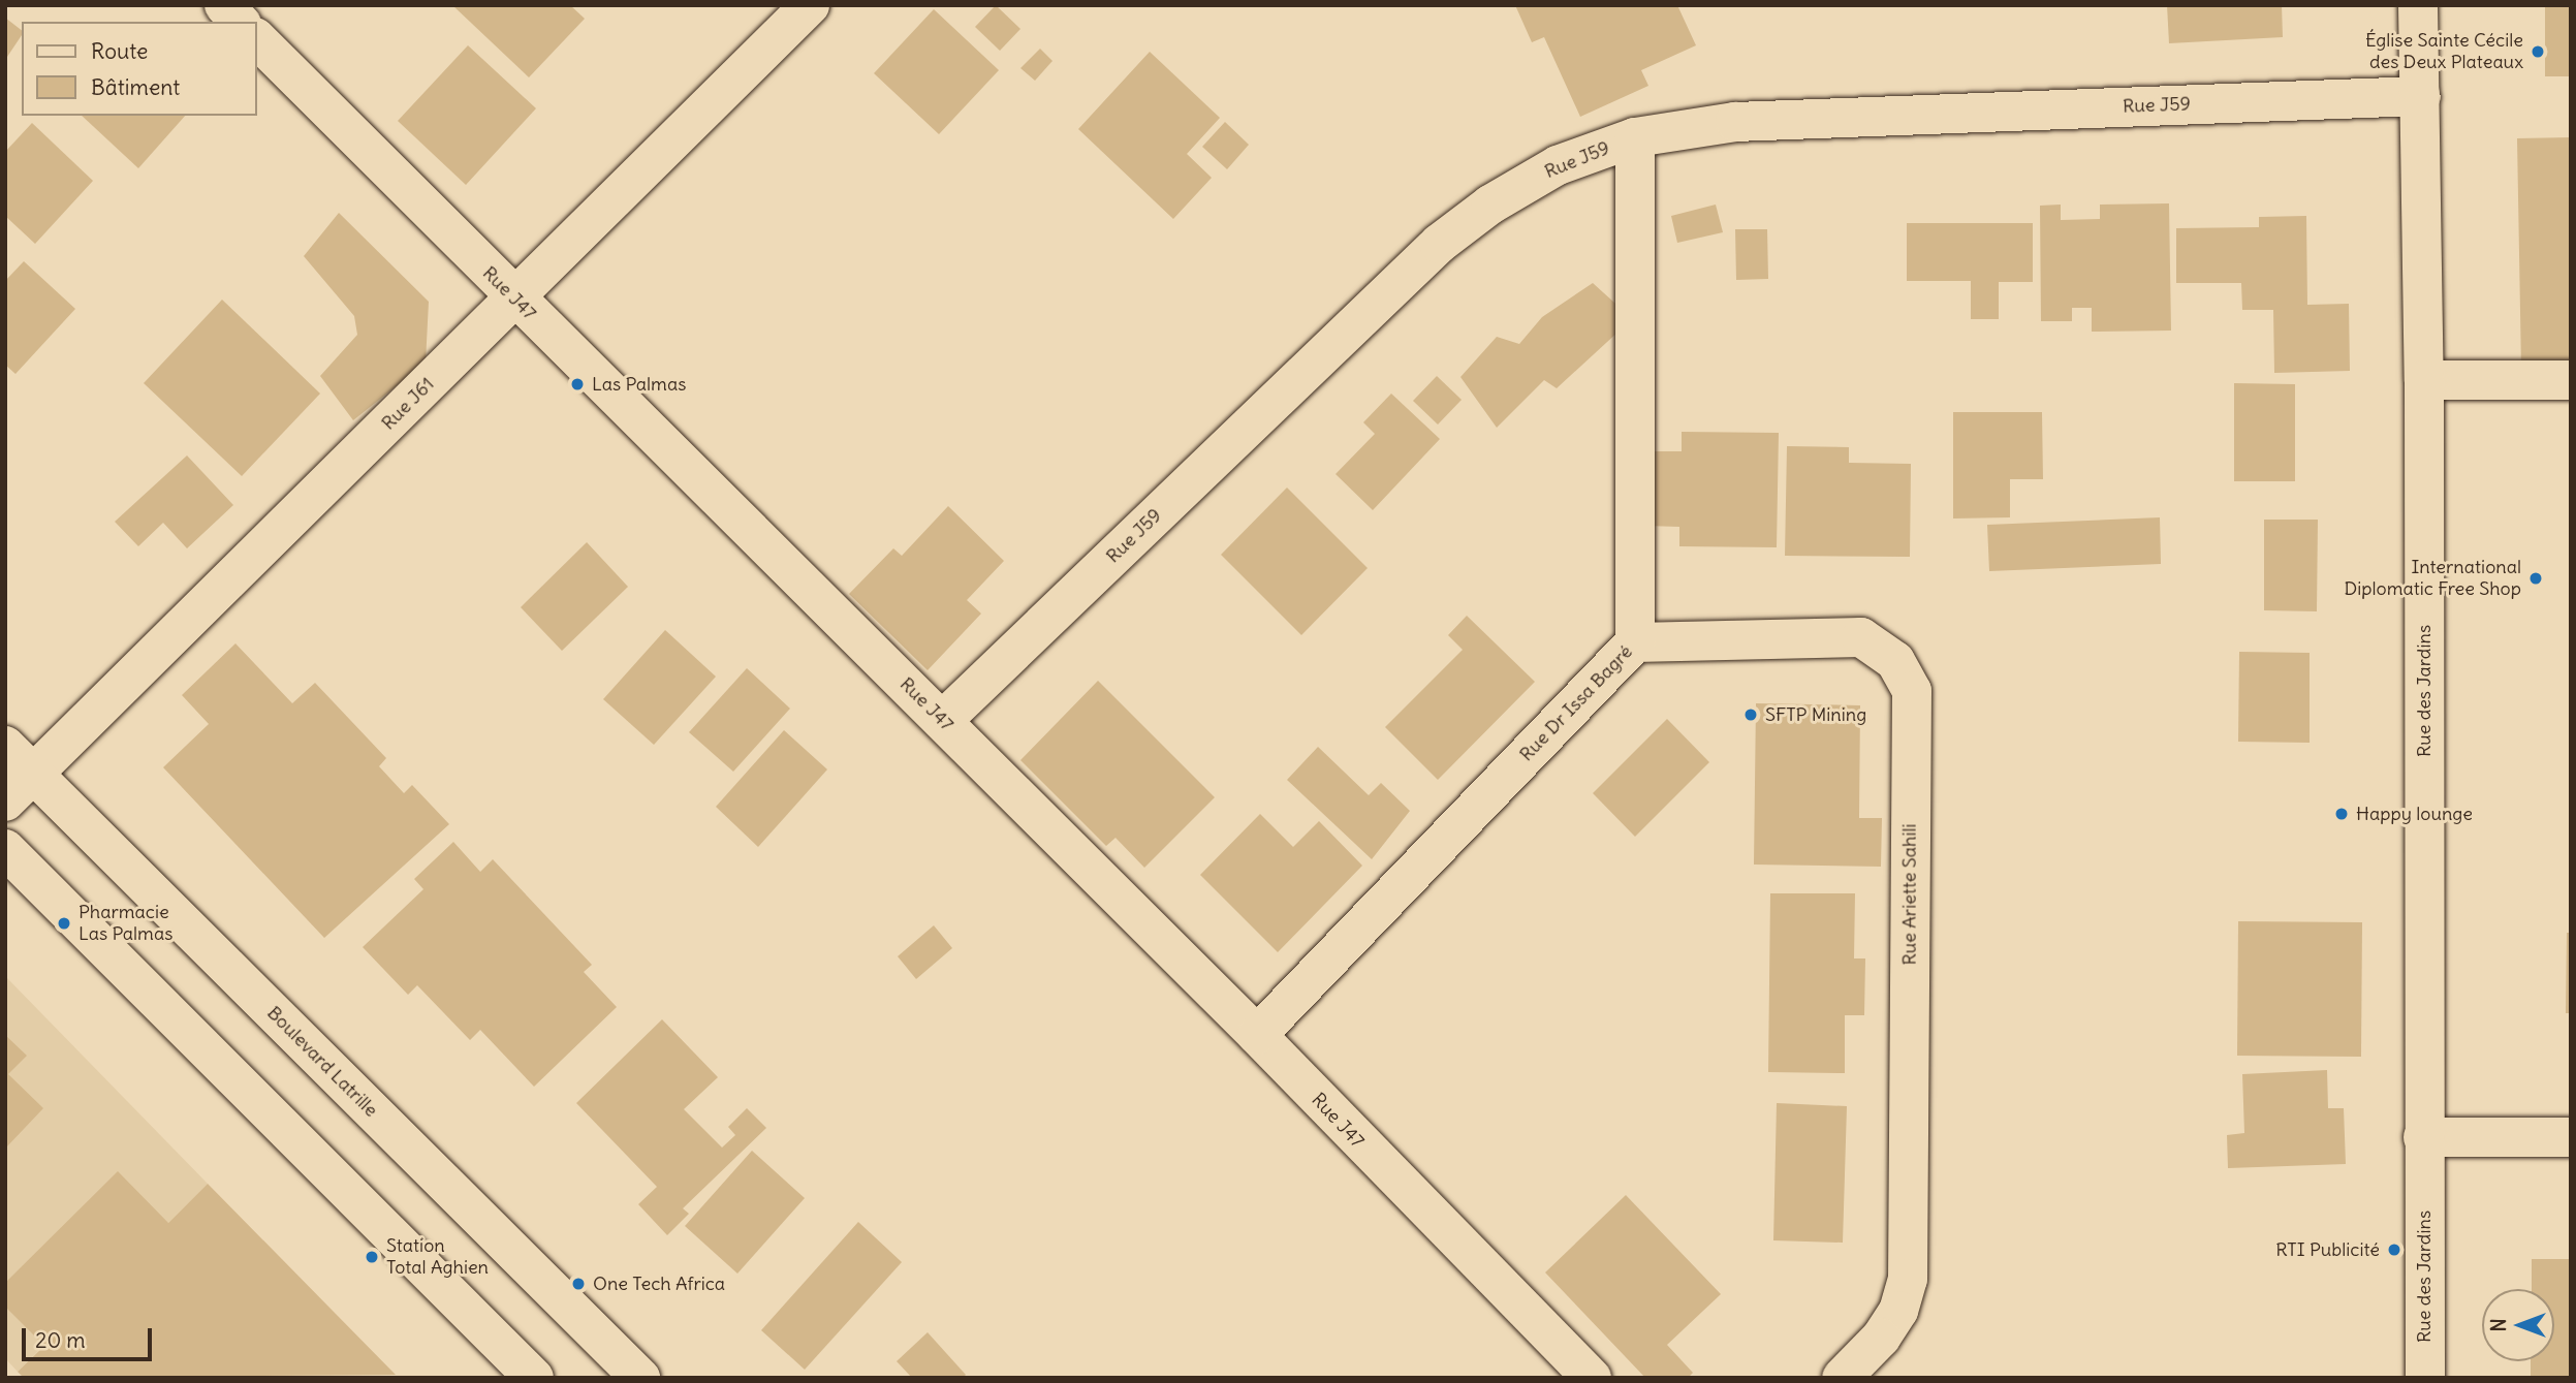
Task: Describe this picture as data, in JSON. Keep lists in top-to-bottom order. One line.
{"streets":{"street":["Rue J59","Rue J47","Rue J61","Rue des Jardins","Rue Dr Issa Bagré","Rue Ariette Sahili","Boulevard Latrille"]},"crossings":[["Rue J59","Rue J47"],["Rue J59","Rue des Jardins"],["Rue J59","Rue Dr Issa Bagré"],["Rue J47","Rue J61"],["Rue J47","Rue Dr Issa Bagré"],["Rue J61","Boulevard Latrille"],["Rue Dr Issa Bagré","Rue Ariette Sahili"]],"places":["Église Sainte Cécile des Deux Plateaux","Las Palmas","International Diplomatic Free Shop","SFTP Mining","Happy lounge","Pharmacie Las Palmas","RTI Publicité","Station Total Aghien","One Tech Africa"],"legend":["Route","Bâtiment"],"scale_bar":"20 m","north":"left"}
